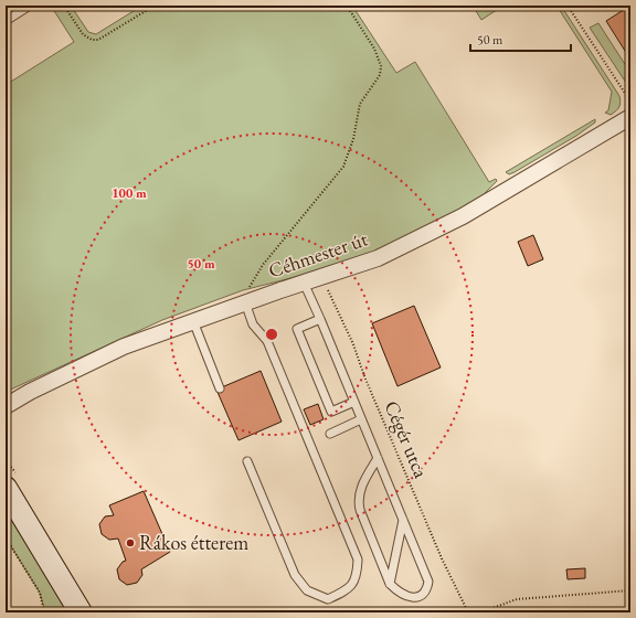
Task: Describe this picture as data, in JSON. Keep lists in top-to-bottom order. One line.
{"streets":{"street":["Céhmester út"],"path":["Cégér utca"]},"crossings":[["Céhmester út","Cégér utca"]],"places":["Rákos étterem"],"scale_bar":"50 m","rings":["100 m","50 m"]}
